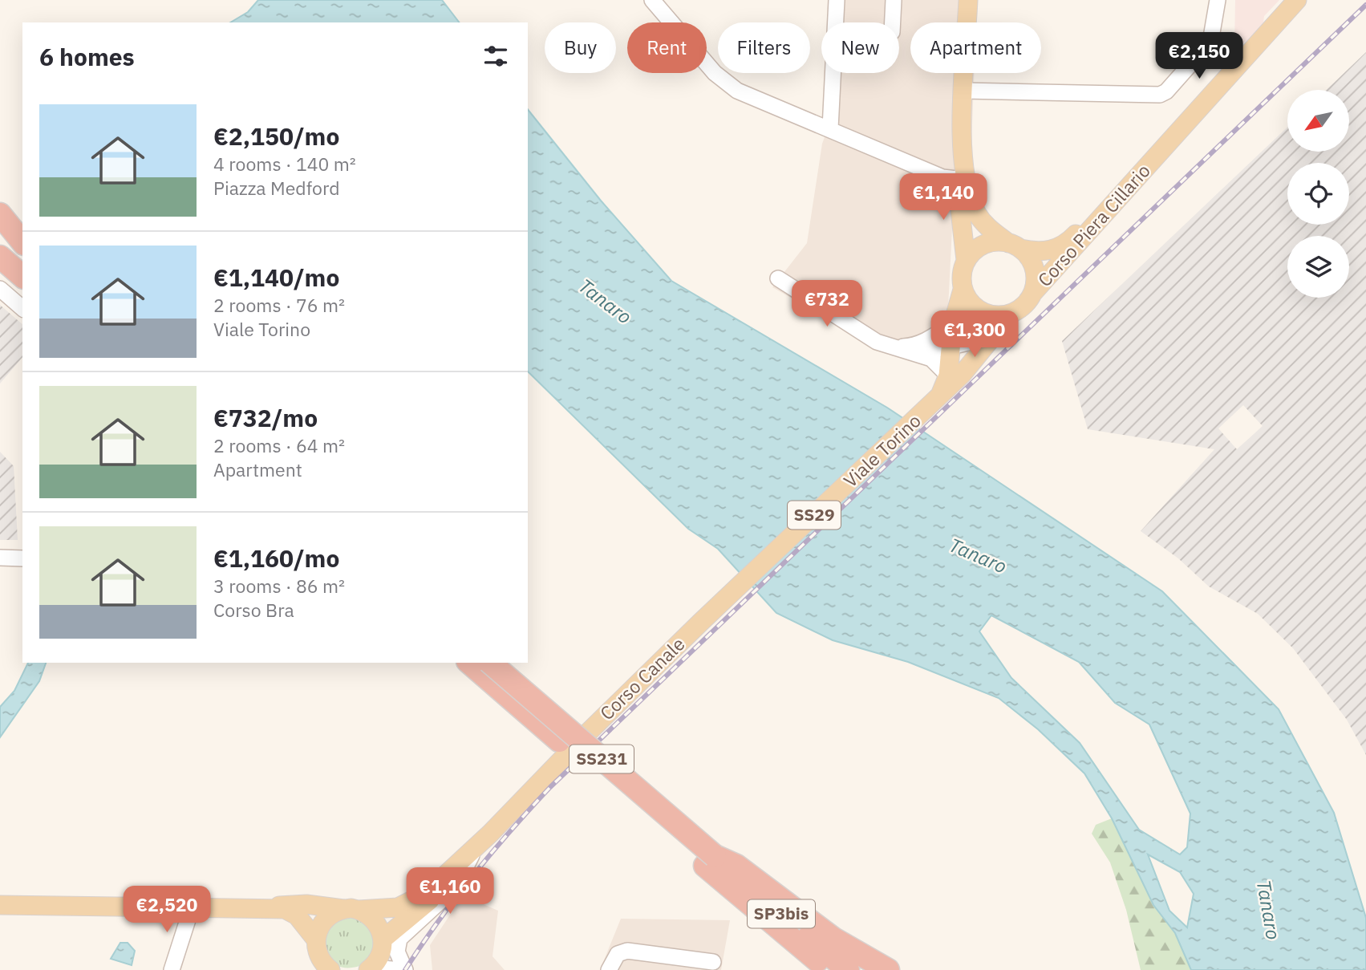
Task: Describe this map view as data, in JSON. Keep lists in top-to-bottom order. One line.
{"streets":{"highway":["SS231","SP3bis"],"main road":["Corso Piera Cillario","Viale Torino","SS29","Corso Canale"]},"crossings":[["Corso Piera Cillario","Viale Torino"],["Viale Torino","Corso Canale"],["SS231","SP3bis"]],"water":["Tanaro"],"north":"bottom left","page":{"chip":["Buy","Rent","Filters","New","Apartment"],"heading":"6 homes","price":["€2,150","€1,140","€732","€1,300","€1,160","€2,520"],"list":[{"name":"€2,150/mo","note":"4 rooms · 140 m² · Piazza Medford"},{"name":"€1,140/mo","note":"2 rooms · 76 m² · Viale Torino"},{"name":"€732/mo","note":"2 rooms · 64 m² · Apartment"},{"name":"€1,160/mo","note":"3 rooms · 86 m² · Corso Bra"}]}}
